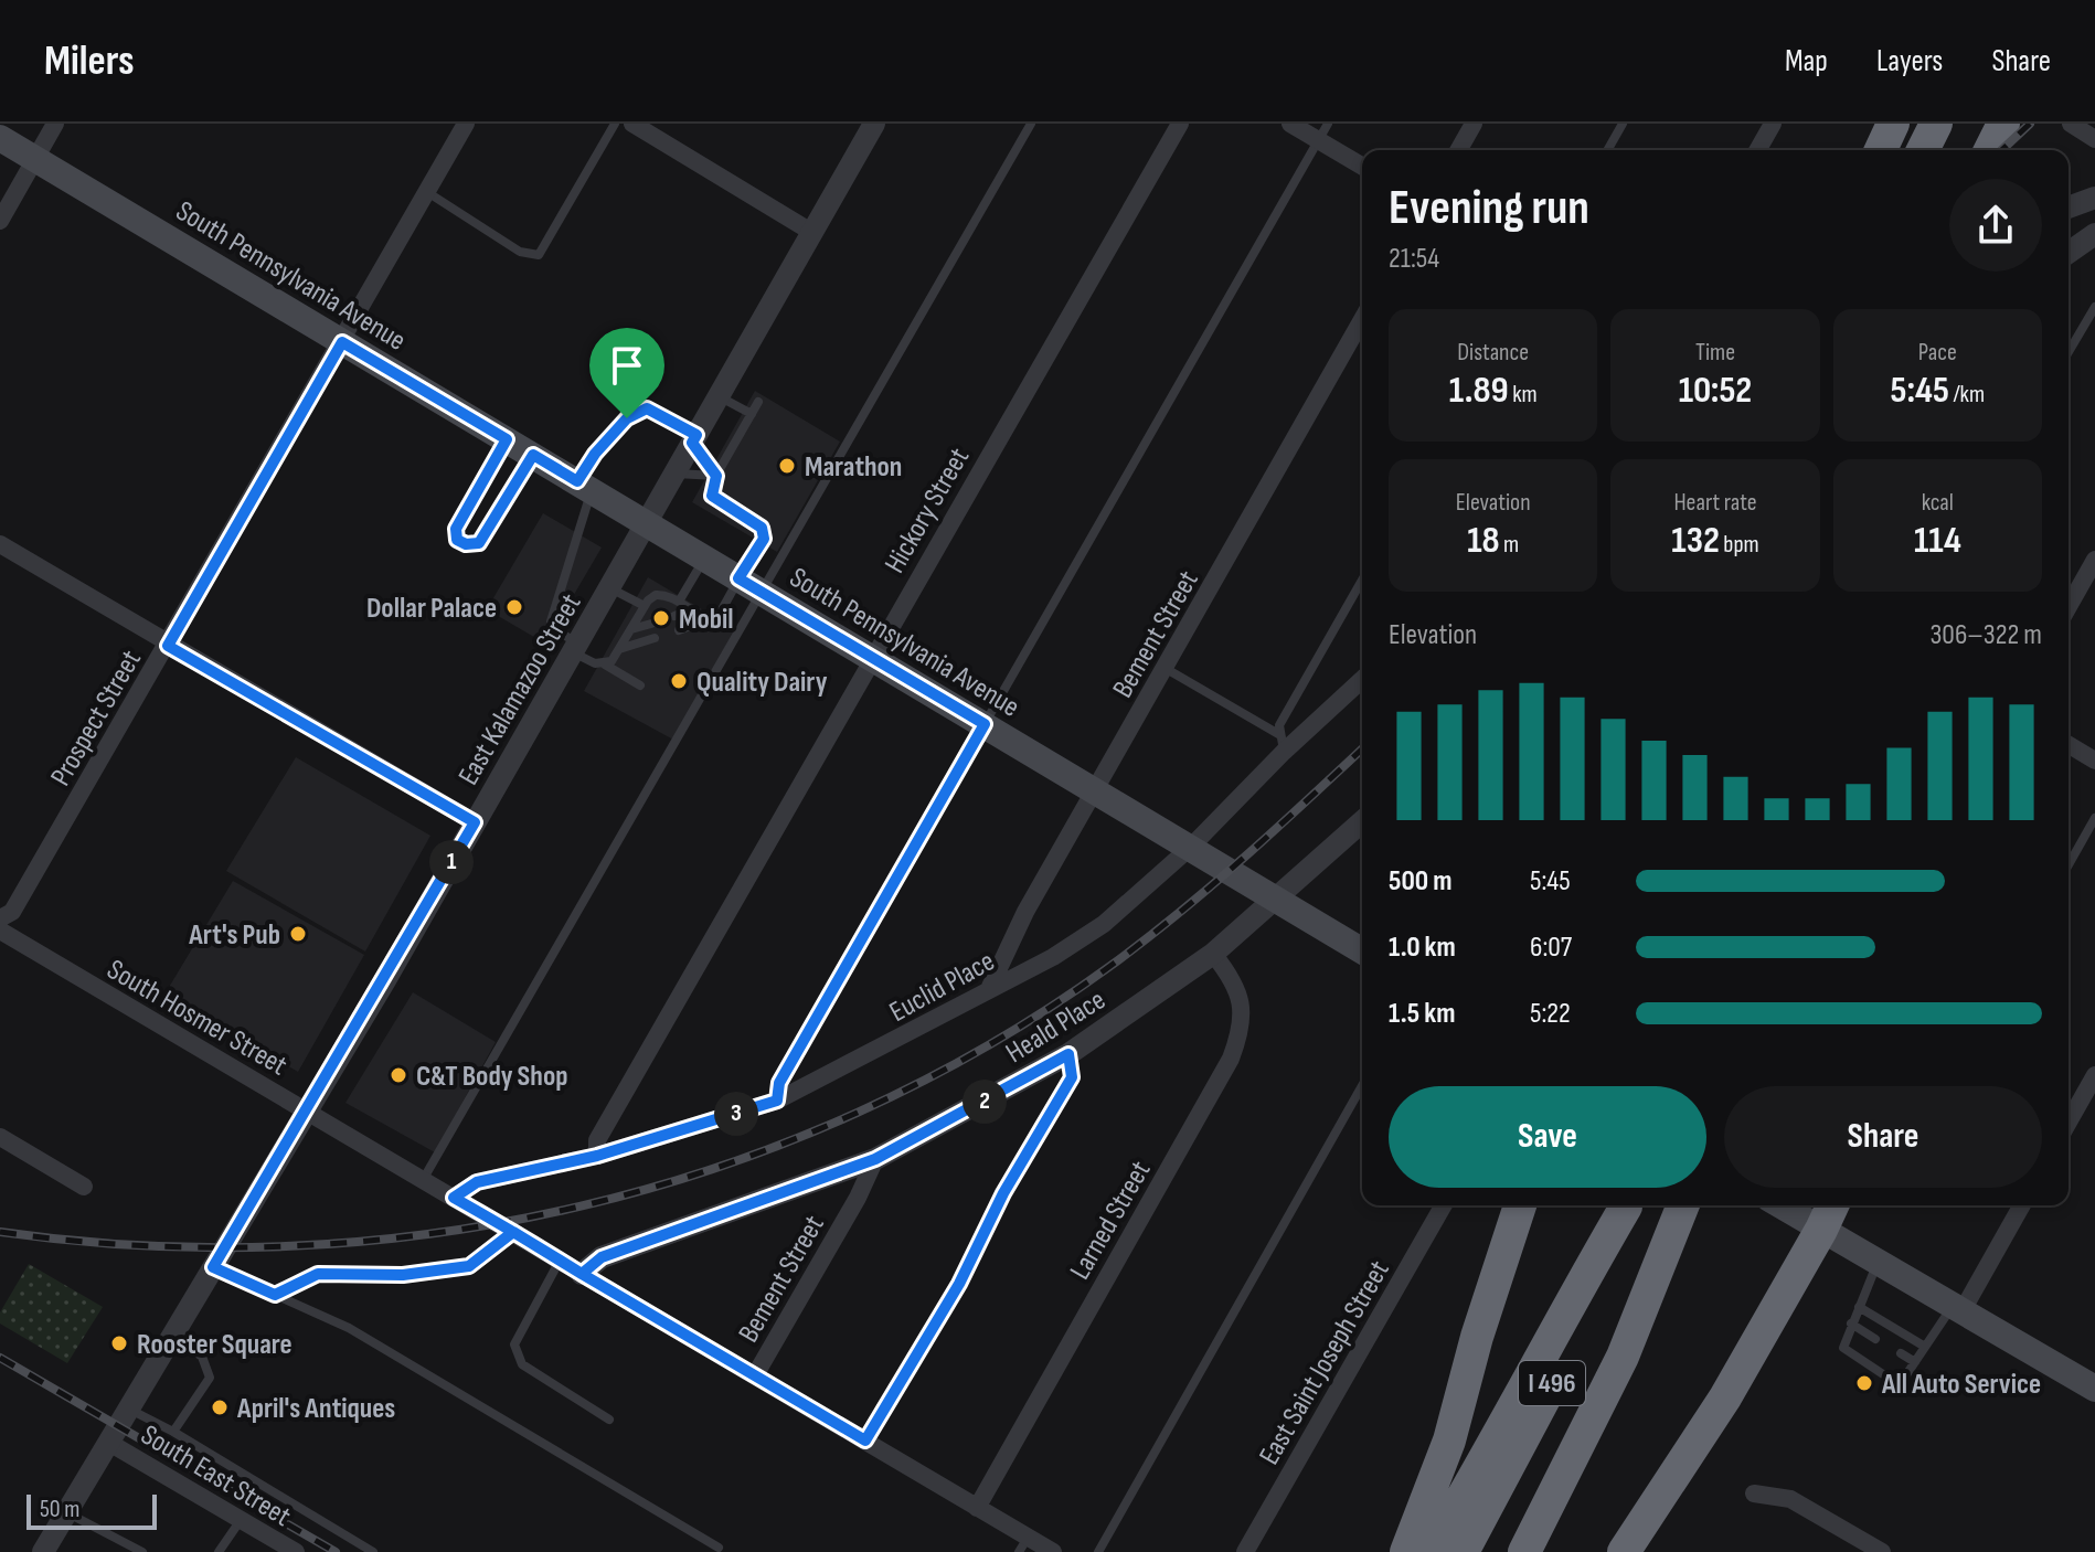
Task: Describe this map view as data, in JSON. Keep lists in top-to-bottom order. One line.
{"streets":{"highway":["I 496"],"main road":["South Pennsylvania Avenue"],"street":["Hickory Street","Bement Street","East Kalamazoo Street","Prospect Street","Euclid Place","South Hosmer Street","Heald Place","Larned Street","East Saint Joseph Street","South East Street"]},"crossings":[["South Pennsylvania Avenue","Hickory Street"],["South Pennsylvania Avenue","Bement Street"],["South Pennsylvania Avenue","East Kalamazoo Street"],["South Pennsylvania Avenue","Prospect Street"],["South Pennsylvania Avenue","Euclid Place"],["South Pennsylvania Avenue","Heald Place"],["Hickory Street","Euclid Place"],["Bement Street","Euclid Place"],["Bement Street","South Hosmer Street"],["Bement Street","Heald Place"],["East Kalamazoo Street","South Hosmer Street"],["East Kalamazoo Street","South East Street"],["Euclid Place","South Hosmer Street"],["South Hosmer Street","Heald Place"],["South Hosmer Street","Larned Street"],["Heald Place","Larned Street"]],"places":["Marathon","Dollar Palace","Mobil","Quality Dairy","Art's Pub","C&T Body Shop","Rooster Square","All Auto Service","April's Antiques"],"scale_bar":"50 m","page":{"header":"Milers","nav":["Map","Layers","Share"],"heading":["Evening run","21:54"],"stats":[["Distance","1.89 km"],["Time","10:52"],["Pace","5:45 /km"],["Elevation","18 m"],["Heart rate","132 bpm"],["kcal","114"]],"chart":["Elevation","306–322 m"],"pins":["1","2","3"],"list":[{"name":"500 m","note":"5:45"},{"name":"1.0 km","note":"6:07"},{"name":"1.5 km","note":"5:22"}],"buttons":["Save","Share"],"scale":"50 m"}}
